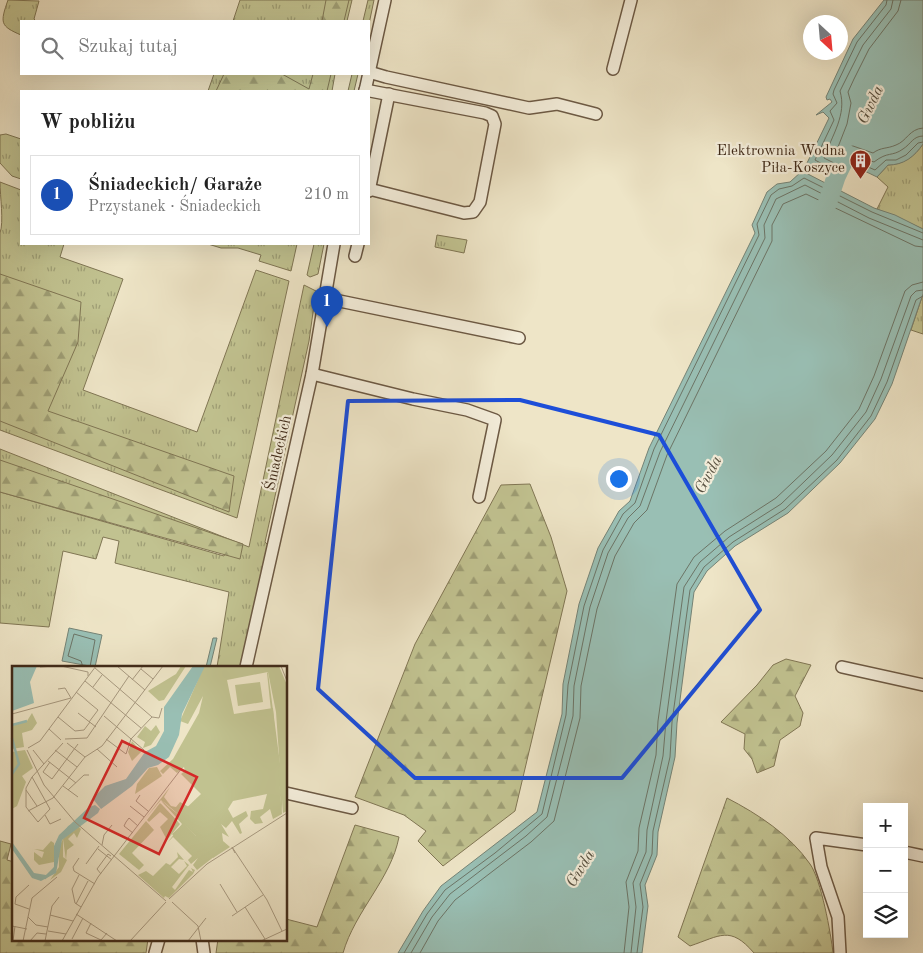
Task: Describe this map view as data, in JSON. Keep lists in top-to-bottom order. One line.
{"streets":{"street":["Śniadeckich"]},"water":["Gwda"],"places":{"building":["Elektrownia Wodna Piła-Koszyce"]},"north":"bottom right","page":{"search":"Szukaj tutaj","heading":"W pobliżu","list":[{"mark":"1","name":"Śniadeckich/ Garaże","note":"Przystanek · Śniadeckich","value":"210 m"}],"pins":"1","map_buttons":["+","−"]}}
